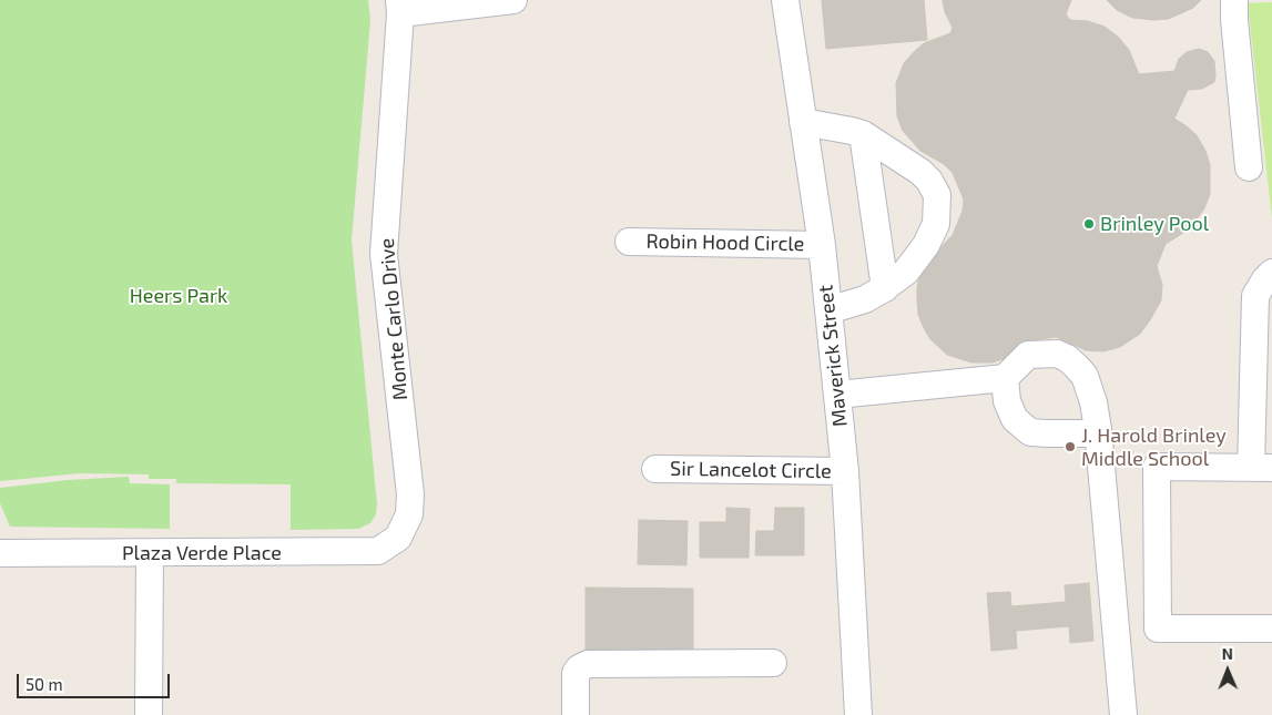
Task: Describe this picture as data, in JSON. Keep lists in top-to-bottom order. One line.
{"streets":{"street":["Robin Hood Circle","Monte Carlo Drive","Maverick Street","Sir Lancelot Circle","Plaza Verde Place"]},"crossings":[["Robin Hood Circle","Maverick Street"],["Monte Carlo Drive","Plaza Verde Place"],["Maverick Street","Sir Lancelot Circle"]],"parks":["Heers Park"],"places":["Brinley Pool","J. Harold Brinley Middle School"],"scale_bar":"50 m","north":"top"}
